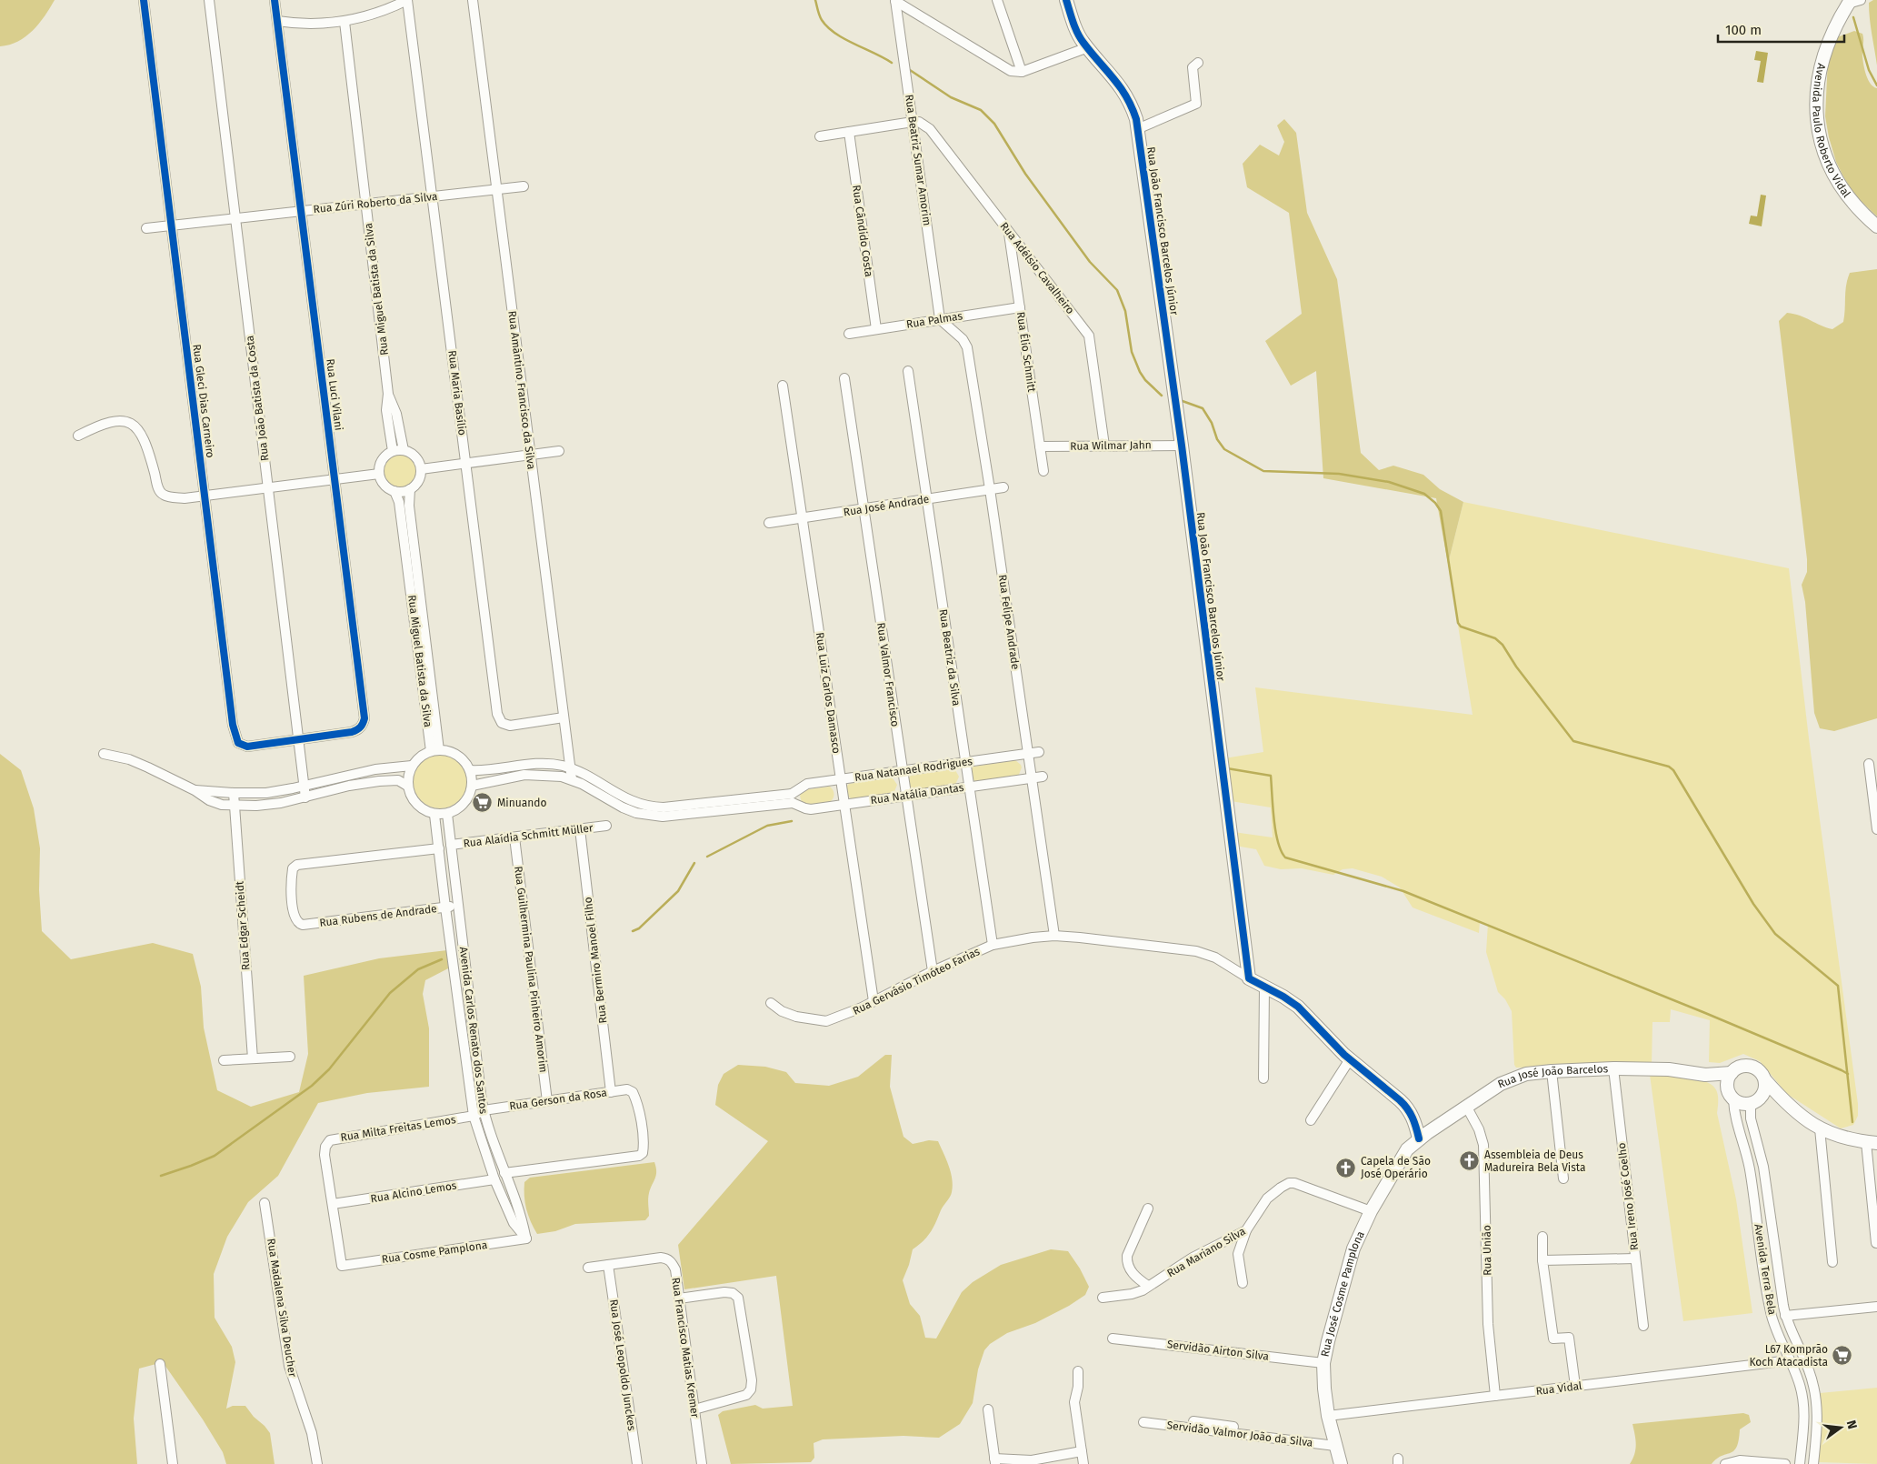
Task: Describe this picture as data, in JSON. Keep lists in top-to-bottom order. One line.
{"streets":{"street":["Avenida Paulo Roberto Vidal","Rua Beatriz Sumar Amorim","Rua Zúri Roberto da Silva","Rua Cândido Costa","Rua João Francisco Barcelos Júnior","Rua Adélsio Cavalheiro","Rua Miguel Batista da Silva","Rua Palmas","Rua Élio Schmitt","Rua Amântino Francisco da Silva","Rua Maria Basílio","Rua Luci Vilani","Rua João Batista da Costa","Rua Gleci Dias Carneiro","Rua Wilmar Jahn","Rua José Andrade","Rua Felipe Andrade","Rua Beatriz da Silva","Rua Valmor Francisco","Rua Luiz Carlos Damasco","Rua Natanael Rodrigues","Rua Natália Dantas","Rua Alaídia Schmitt Müller","Rua Rubens de Andrade","Rua Edgar Scheidt","Rua Bermiro Manoel Filho","Rua Guilhermina Paulina Pinheiro Amorim","Rua Gervásio Timóteo Farias","Avenida Carlos Renato dos Santos","Rua José João Barcelos","Rua Gerson da Rosa","Rua Milta Freitas Lemos","Rua Alcino Lemos","Rua Ireno José Coelho","Rua União","Rua Cosme Pamplona","Rua Mariano Silva","Avenida Terra Bela","Rua José Cosme Pamplona","Rua Madalena Silva Deucher","Rua Francisco Matias Kremer","Servidão Airton Silva","Rua José Leopoldo Junckes","Rua Vidal","Servidão Valmor João da Silva"]},"crossings":[["Rua Beatriz Sumar Amorim","Rua Adélsio Cavalheiro"],["Rua Beatriz Sumar Amorim","Rua Palmas"],["Rua Beatriz Sumar Amorim","Rua Felipe Andrade"],["Rua Zúri Roberto da Silva","Rua Miguel Batista da Silva"],["Rua Zúri Roberto da Silva","Rua Amântino Francisco da Silva"],["Rua Zúri Roberto da Silva","Rua Maria Basílio"],["Rua Zúri Roberto da Silva","Rua Luci Vilani"],["Rua Zúri Roberto da Silva","Rua João Batista da Costa"],["Rua Zúri Roberto da Silva","Rua Gleci Dias Carneiro"],["Rua Cândido Costa","Rua Palmas"],["Rua João Francisco Barcelos Júnior","Rua Wilmar Jahn"],["Rua João Francisco Barcelos Júnior","Rua Gervásio Timóteo Farias"],["Rua Adélsio Cavalheiro","Rua Élio Schmitt"],["Rua Adélsio Cavalheiro","Rua Wilmar Jahn"],["Rua Miguel Batista da Silva","Avenida Carlos Renato dos Santos"],["Rua Palmas","Rua Élio Schmitt"],["Rua Palmas","Rua Felipe Andrade"],["Rua Élio Schmitt","Rua Wilmar Jahn"],["Rua Amântino Francisco da Silva","Rua Maria Basílio"],["Rua Luci Vilani","Rua João Batista da Costa"],["Rua Luci Vilani","Rua Gleci Dias Carneiro"],["Rua João Batista da Costa","Rua Gleci Dias Carneiro"],["Rua José Andrade","Rua Felipe Andrade"],["Rua José Andrade","Rua Beatriz da Silva"],["Rua José Andrade","Rua Valmor Francisco"],["Rua José Andrade","Rua Luiz Carlos Damasco"],["Rua Felipe Andrade","Rua Natanael Rodrigues"],["Rua Felipe Andrade","Rua Natália Dantas"],["Rua Felipe Andrade","Rua Gervásio Timóteo Farias"],["Rua Beatriz da Silva","Rua Natanael Rodrigues"],["Rua Beatriz da Silva","Rua Natália Dantas"],["Rua Beatriz da Silva","Rua Gervásio Timóteo Farias"],["Rua Valmor Francisco","Rua Natanael Rodrigues"],["Rua Valmor Francisco","Rua Natália Dantas"],["Rua Valmor Francisco","Rua Gervásio Timóteo Farias"],["Rua Luiz Carlos Damasco","Rua Natanael Rodrigues"],["Rua Luiz Carlos Damasco","Rua Natália Dantas"],["Rua Luiz Carlos Damasco","Rua Gervásio Timóteo Farias"],["Rua Natanael Rodrigues","Rua Natália Dantas"],["Rua Alaídia Schmitt Müller","Rua Bermiro Manoel Filho"],["Rua Alaídia Schmitt Müller","Rua Guilhermina Paulina Pinheiro Amorim"],["Rua Alaídia Schmitt Müller","Avenida Carlos Renato dos Santos"],["Rua Rubens de Andrade","Avenida Carlos Renato dos Santos"],["Rua Bermiro Manoel Filho","Rua Gerson da Rosa"],["Rua Guilhermina Paulina Pinheiro Amorim","Rua Gerson da Rosa"],["Avenida Carlos Renato dos Santos","Rua Gerson da Rosa"],["Avenida Carlos Renato dos Santos","Rua Milta Freitas Lemos"],["Avenida Carlos Renato dos Santos","Rua Alcino Lemos"],["Avenida Carlos Renato dos Santos","Rua Cosme Pamplona"],["Rua José João Barcelos","Rua Ireno José Coelho"],["Rua José João Barcelos","Rua União"],["Rua José João Barcelos","Avenida Terra Bela"],["Rua José João Barcelos","Rua José Cosme Pamplona"],["Rua Milta Freitas Lemos","Rua Alcino Lemos"],["Rua Milta Freitas Lemos","Rua Cosme Pamplona"],["Rua Alcino Lemos","Rua Cosme Pamplona"],["Rua União","Rua Vidal"],["Rua Mariano Silva","Rua José Cosme Pamplona"],["Avenida Terra Bela","Rua Vidal"],["Rua José Cosme Pamplona","Servidão Airton Silva"],["Rua José Cosme Pamplona","Rua Vidal"],["Rua José Cosme Pamplona","Servidão Valmor João da Silva"],["Rua Francisco Matias Kremer","Rua José Leopoldo Junckes"]],"places":{"supermarket":["Minuando","L67 Komprão Koch Atacadista"],"church":["Assembleia de Deus Madureira Bela Vista","Capela de São José Operário"]},"scale_bar":"100 m","north":"right"}
